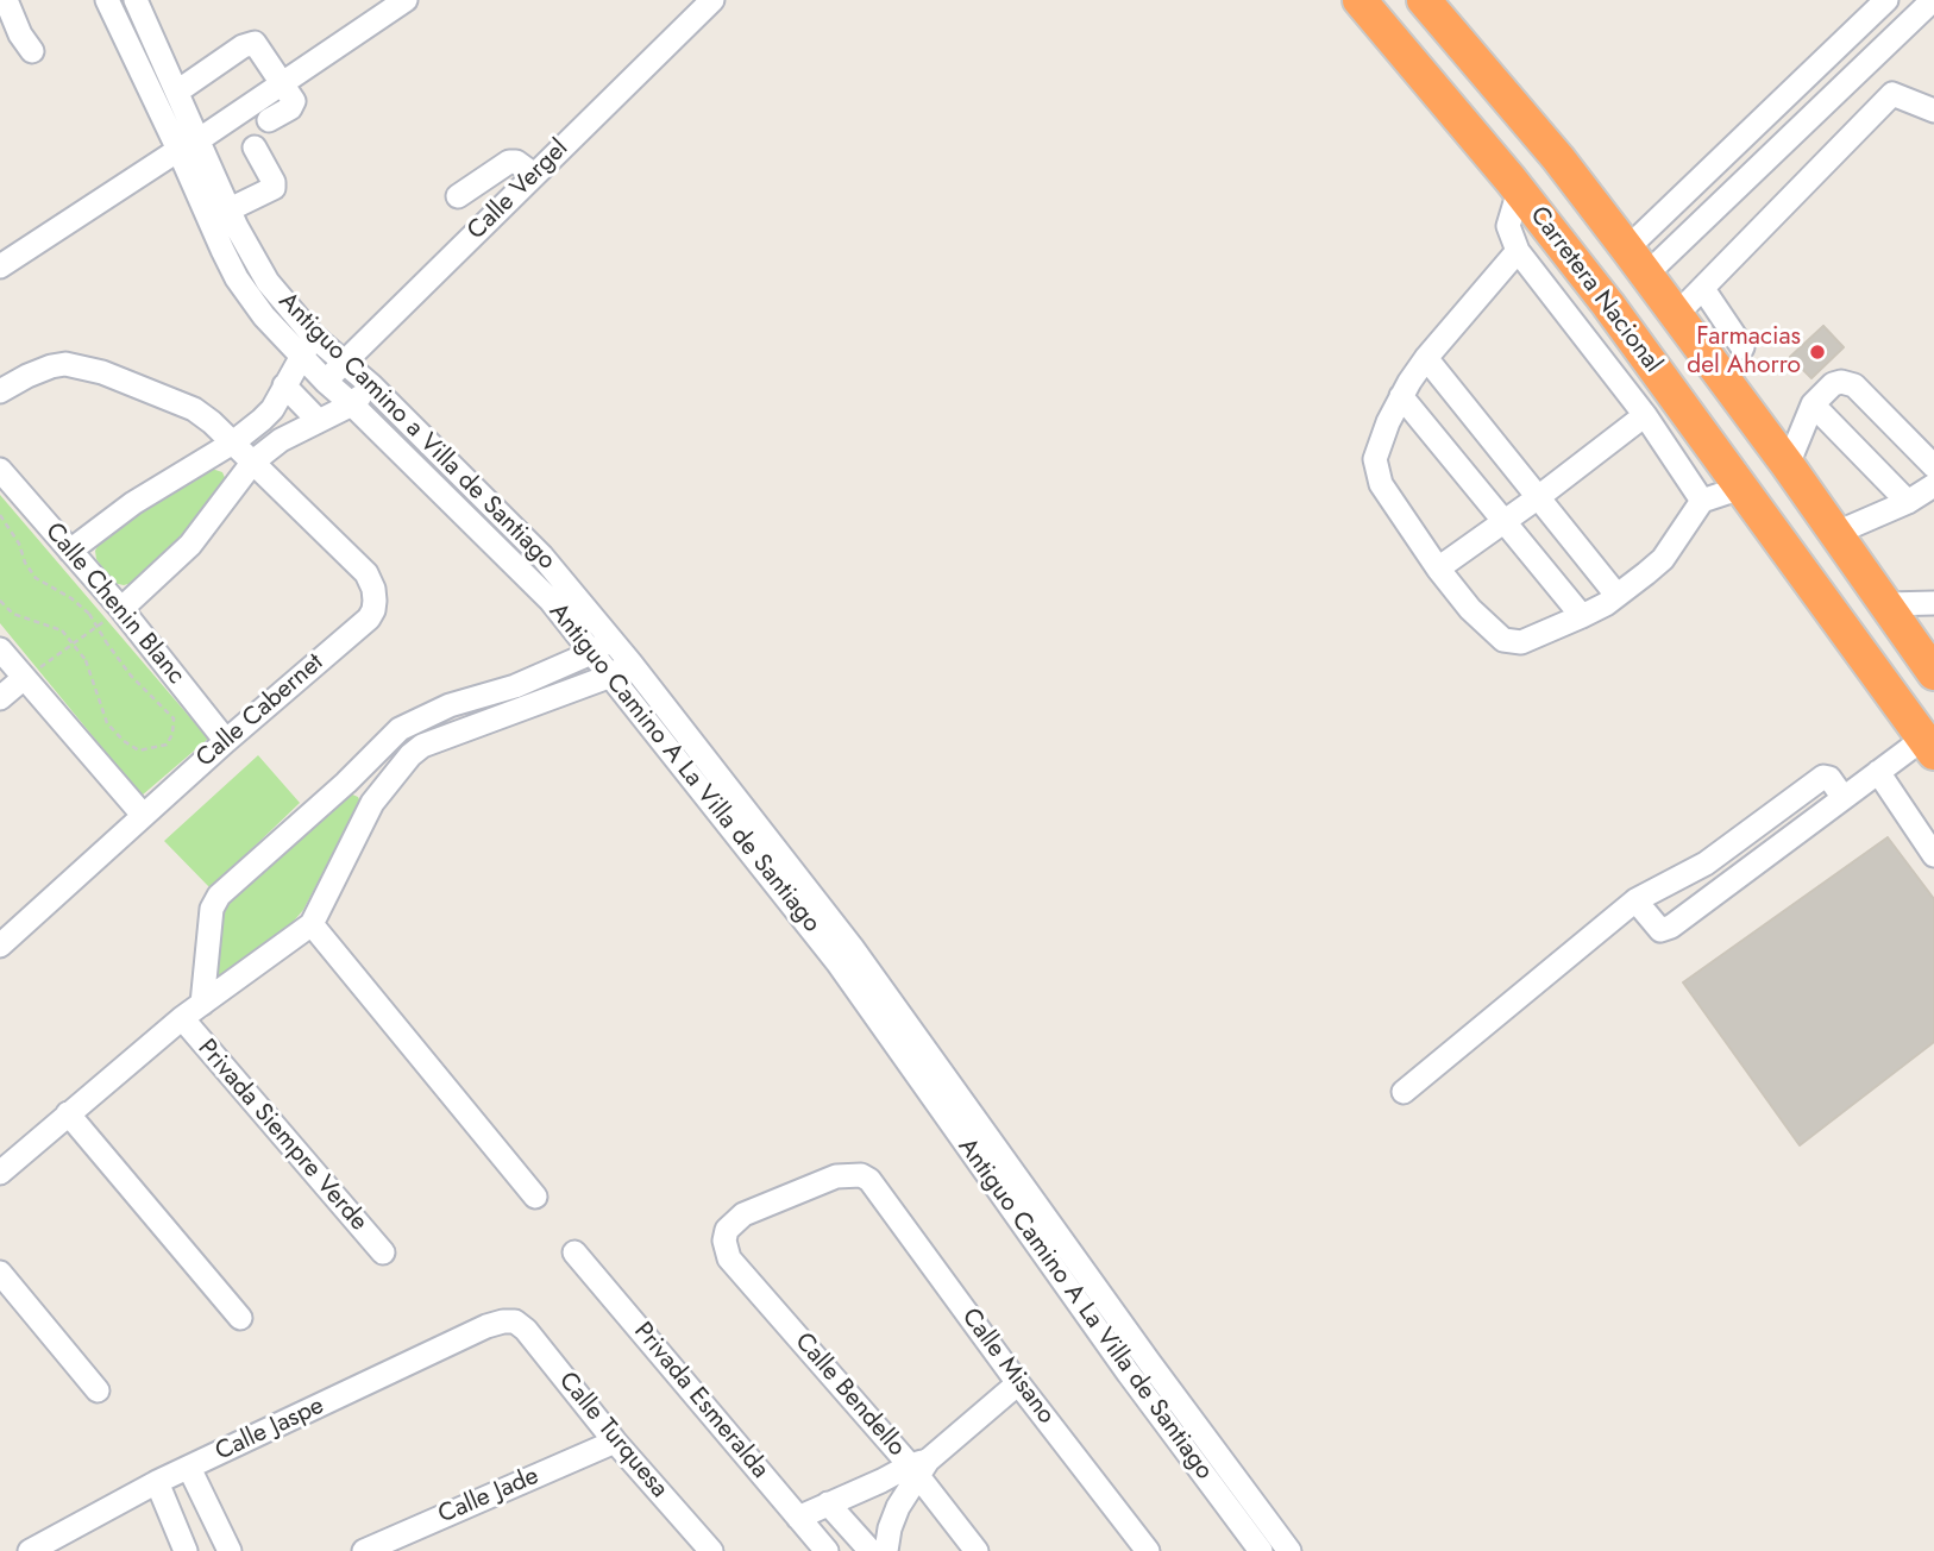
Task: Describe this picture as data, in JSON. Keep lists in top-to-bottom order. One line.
{"streets":{"highway":["Carretera Nacional"],"street":["Calle Vergel","Antiguo Camino a Villa de Santiago","Calle Chenin Blanc","Calle Cabernet","Antiguo Camino A La Villa de Santiago","Privada Siempre Verde","Calle Misano","Calle Bendello","Privada Esmeralda","Calle Jaspe","Calle Turquesa","Calle Jade"]},"crossings":[["Calle Vergel","Antiguo Camino a Villa de Santiago"],["Calle Vergel","Antiguo Camino A La Villa de Santiago"],["Antiguo Camino a Villa de Santiago","Antiguo Camino A La Villa de Santiago"],["Calle Chenin Blanc","Calle Cabernet"],["Calle Misano","Calle Bendello"],["Calle Jaspe","Calle Turquesa"],["Calle Turquesa","Calle Jade"]],"places":["Farmacias del Ahorro"]}
